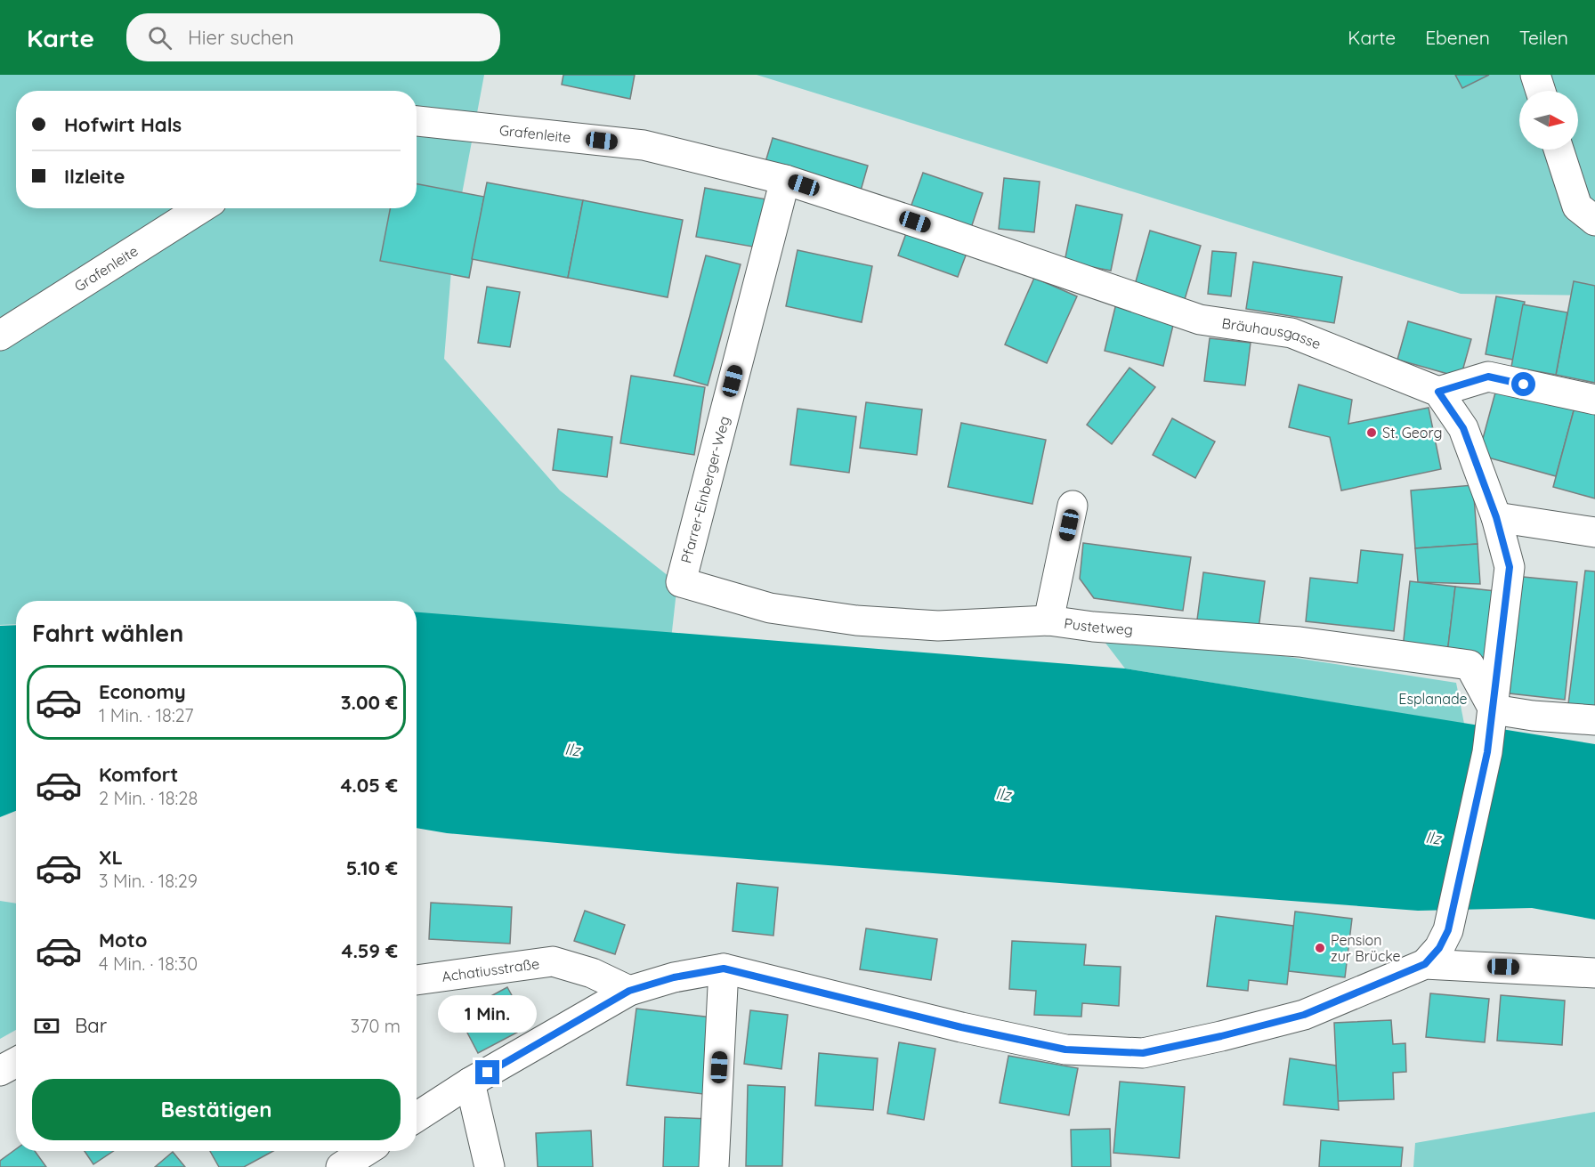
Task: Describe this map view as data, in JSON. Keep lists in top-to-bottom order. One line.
{"streets":{"street":["Grafenleite","Bräuhausgasse","Pfarrer-Einberger-Weg","Pustetweg","Achatiusstraße"]},"crossings":[["Grafenleite","Bräuhausgasse"],["Grafenleite","Pfarrer-Einberger-Weg"],["Bräuhausgasse","Pfarrer-Einberger-Weg"],["Pfarrer-Einberger-Weg","Pustetweg"]],"water":["Ilz"],"parks":["Esplanade"],"places":["St. Georg","Pension zur Brücke"],"north":"right","page":{"header":"Karte","search":"Hier suchen","nav":["Karte","Ebenen","Teilen"],"banner":["Hofwirt Hals","Ilzleite"],"heading":"Fahrt wählen","list":[{"name":"Economy","note":"1 Min. · 18:27","value":"3.00 €"},{"name":"Komfort","note":"2 Min. · 18:28","value":"4.05 €"},{"name":"XL","note":"3 Min. · 18:29","value":"5.10 €"},{"name":"Moto","note":"4 Min. · 18:30","value":"4.59 €"}],"bubble":"1 Min.","pay":["Bar","370 m"],"buttons":"Bestätigen"}}
